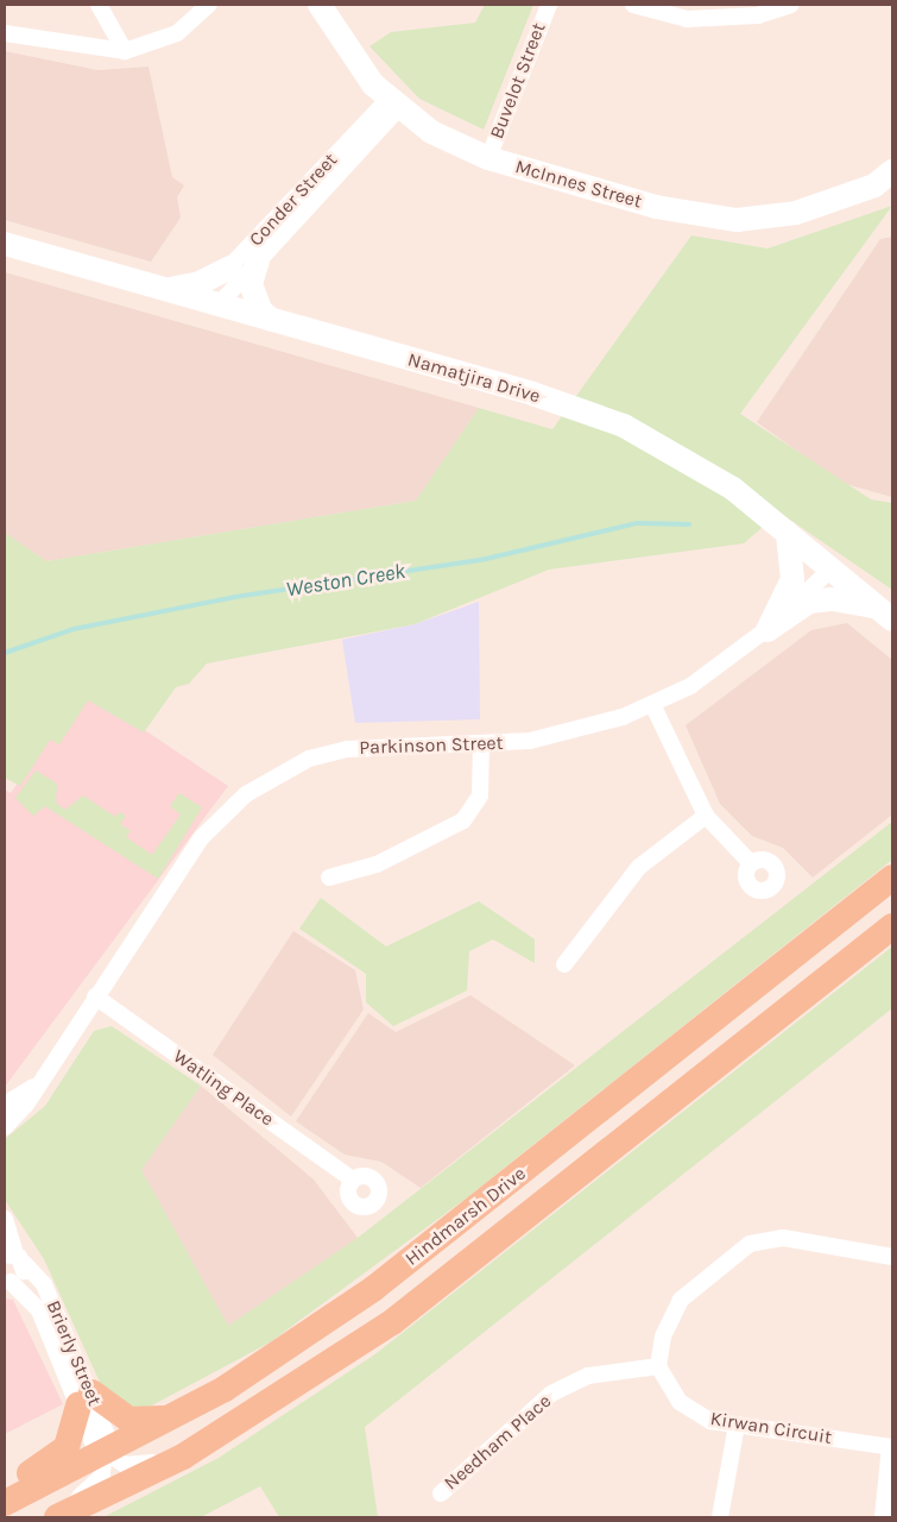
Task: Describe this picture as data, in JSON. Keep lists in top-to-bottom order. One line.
{"streets":{"main road":["McInnes Street","Namatjira Drive","Hindmarsh Drive"],"street":["Buvelot Street","Conder Street","Parkinson Street","Watling Place","Brierly Street","Kirwan Circuit","Needham Place"]},"crossings":[["Buvelot Street","McInnes Street"],["McInnes Street","Conder Street"],["Conder Street","Namatjira Drive"],["Namatjira Drive","Parkinson Street"],["Parkinson Street","Watling Place"],["Hindmarsh Drive","Brierly Street"],["Kirwan Circuit","Needham Place"]],"water":["Weston Creek"]}
